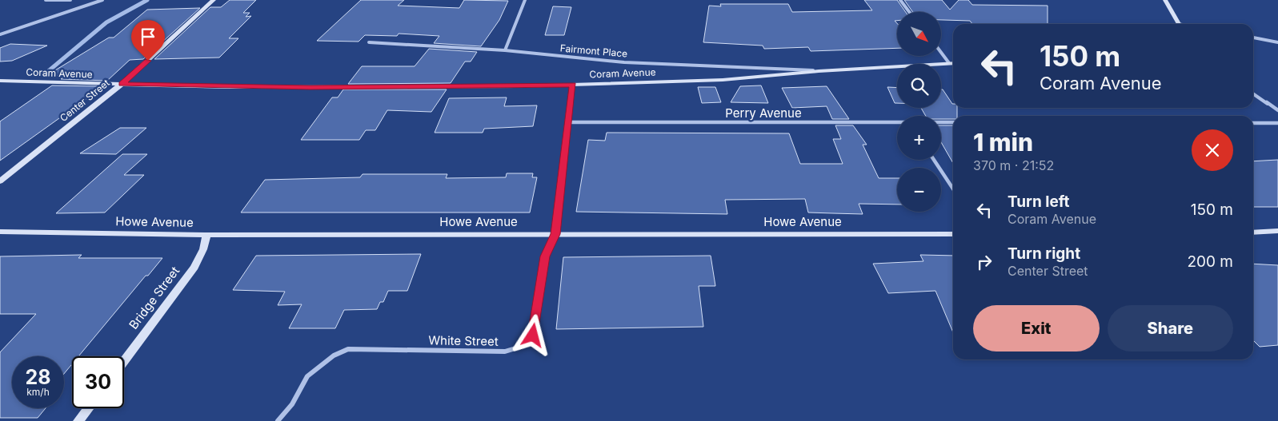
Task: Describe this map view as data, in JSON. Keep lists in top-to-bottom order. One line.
{"streets":{"main road":["Coram Avenue","Center Street","Howe Avenue","Bridge Street"],"street":["Fairmont Place","Perry Avenue","White Street"]},"crossings":[["Fairmont Place","Coram Avenue"],["Coram Avenue","Center Street"],["Coram Avenue","White Street"],["Perry Avenue","White Street"],["Howe Avenue","Bridge Street"],["Howe Avenue","White Street"]],"north":"bottom right","page":{"map_buttons":["+","−"],"turn":["150 m","Coram Avenue"],"heading":["1 min","370 m · 21:52"],"list":[{"name":"Turn left","note":"Coram Avenue","value":"150 m"},{"name":"Turn right","note":"Center Street","value":"200 m"}],"buttons":["Exit","Share"],"speed":"28 km/h","limit":"30"}}
